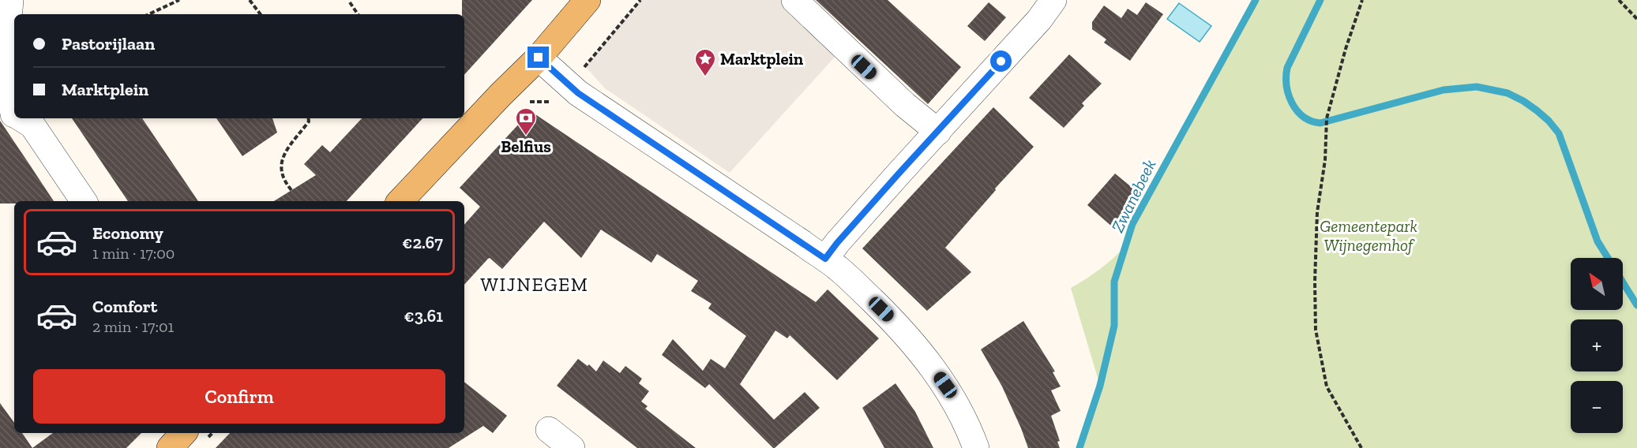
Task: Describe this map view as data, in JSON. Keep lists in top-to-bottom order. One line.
{"districts":["WIJNEGEM"],"water":["Zwanebeek"],"parks":["Gemeentepark Wijnegemhof"],"places":{"place":["Marktplein"],"bank":["Belfius"]},"north":"top left","page":{"banner":["Pastorijlaan","Marktplein"],"list":[{"name":"Economy","note":"1 min · 17:00","value":"€2.67"},{"name":"Comfort","note":"2 min · 17:01","value":"€3.61"}],"map_buttons":["+","−"],"buttons":"Confirm"}}
